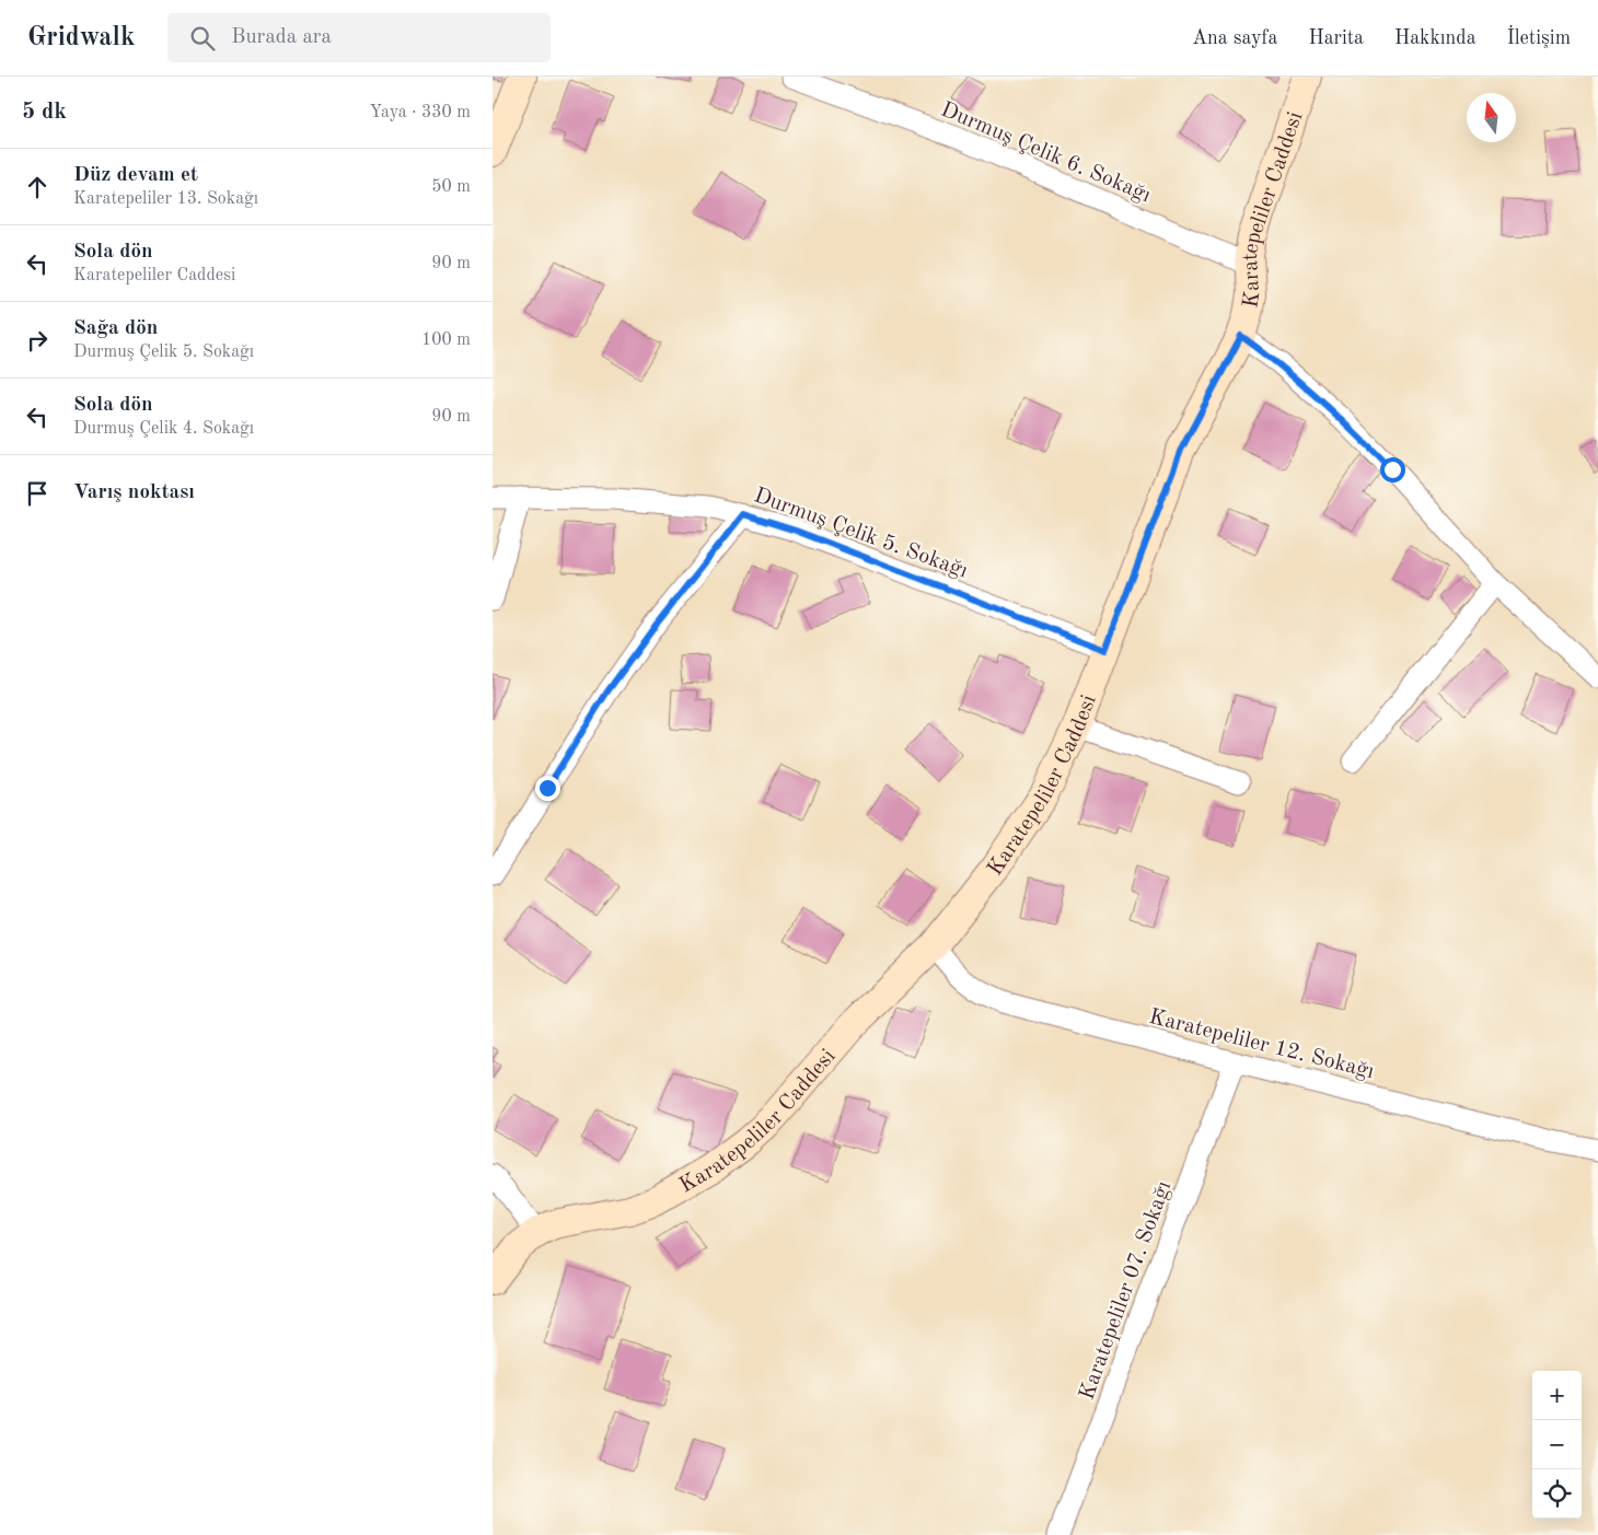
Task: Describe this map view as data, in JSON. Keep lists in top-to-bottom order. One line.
{"streets":{"street":["Durmuş Çelik 6. Sokağı","Karatepeliler Caddesi","Durmuş Çelik 5. Sokağı","Karatepeliler 12. Sokağı","Karatepeliler 07. Sokağı"]},"crossings":[["Durmuş Çelik 6. Sokağı","Karatepeliler Caddesi"],["Karatepeliler Caddesi","Durmuş Çelik 5. Sokağı"],["Karatepeliler Caddesi","Karatepeliler 12. Sokağı"],["Karatepeliler 12. Sokağı","Karatepeliler 07. Sokağı"]],"north":"top","page":{"header":"Gridwalk","search":"Burada ara","nav":["Ana sayfa","Harita","Hakkında","İletişim"],"heading":["5 dk","Yaya · 330 m"],"list":[["Düz devam et","Karatepeliler 13. Sokağı","50 m"],["Sola dön","Karatepeliler Caddesi","90 m"],["Sağa dön","Durmuş Çelik 5. Sokağı","100 m"],["Sola dön","Durmuş Çelik 4. Sokağı","90 m"],"Varış noktası"],"map_buttons":["+","−"]}}
